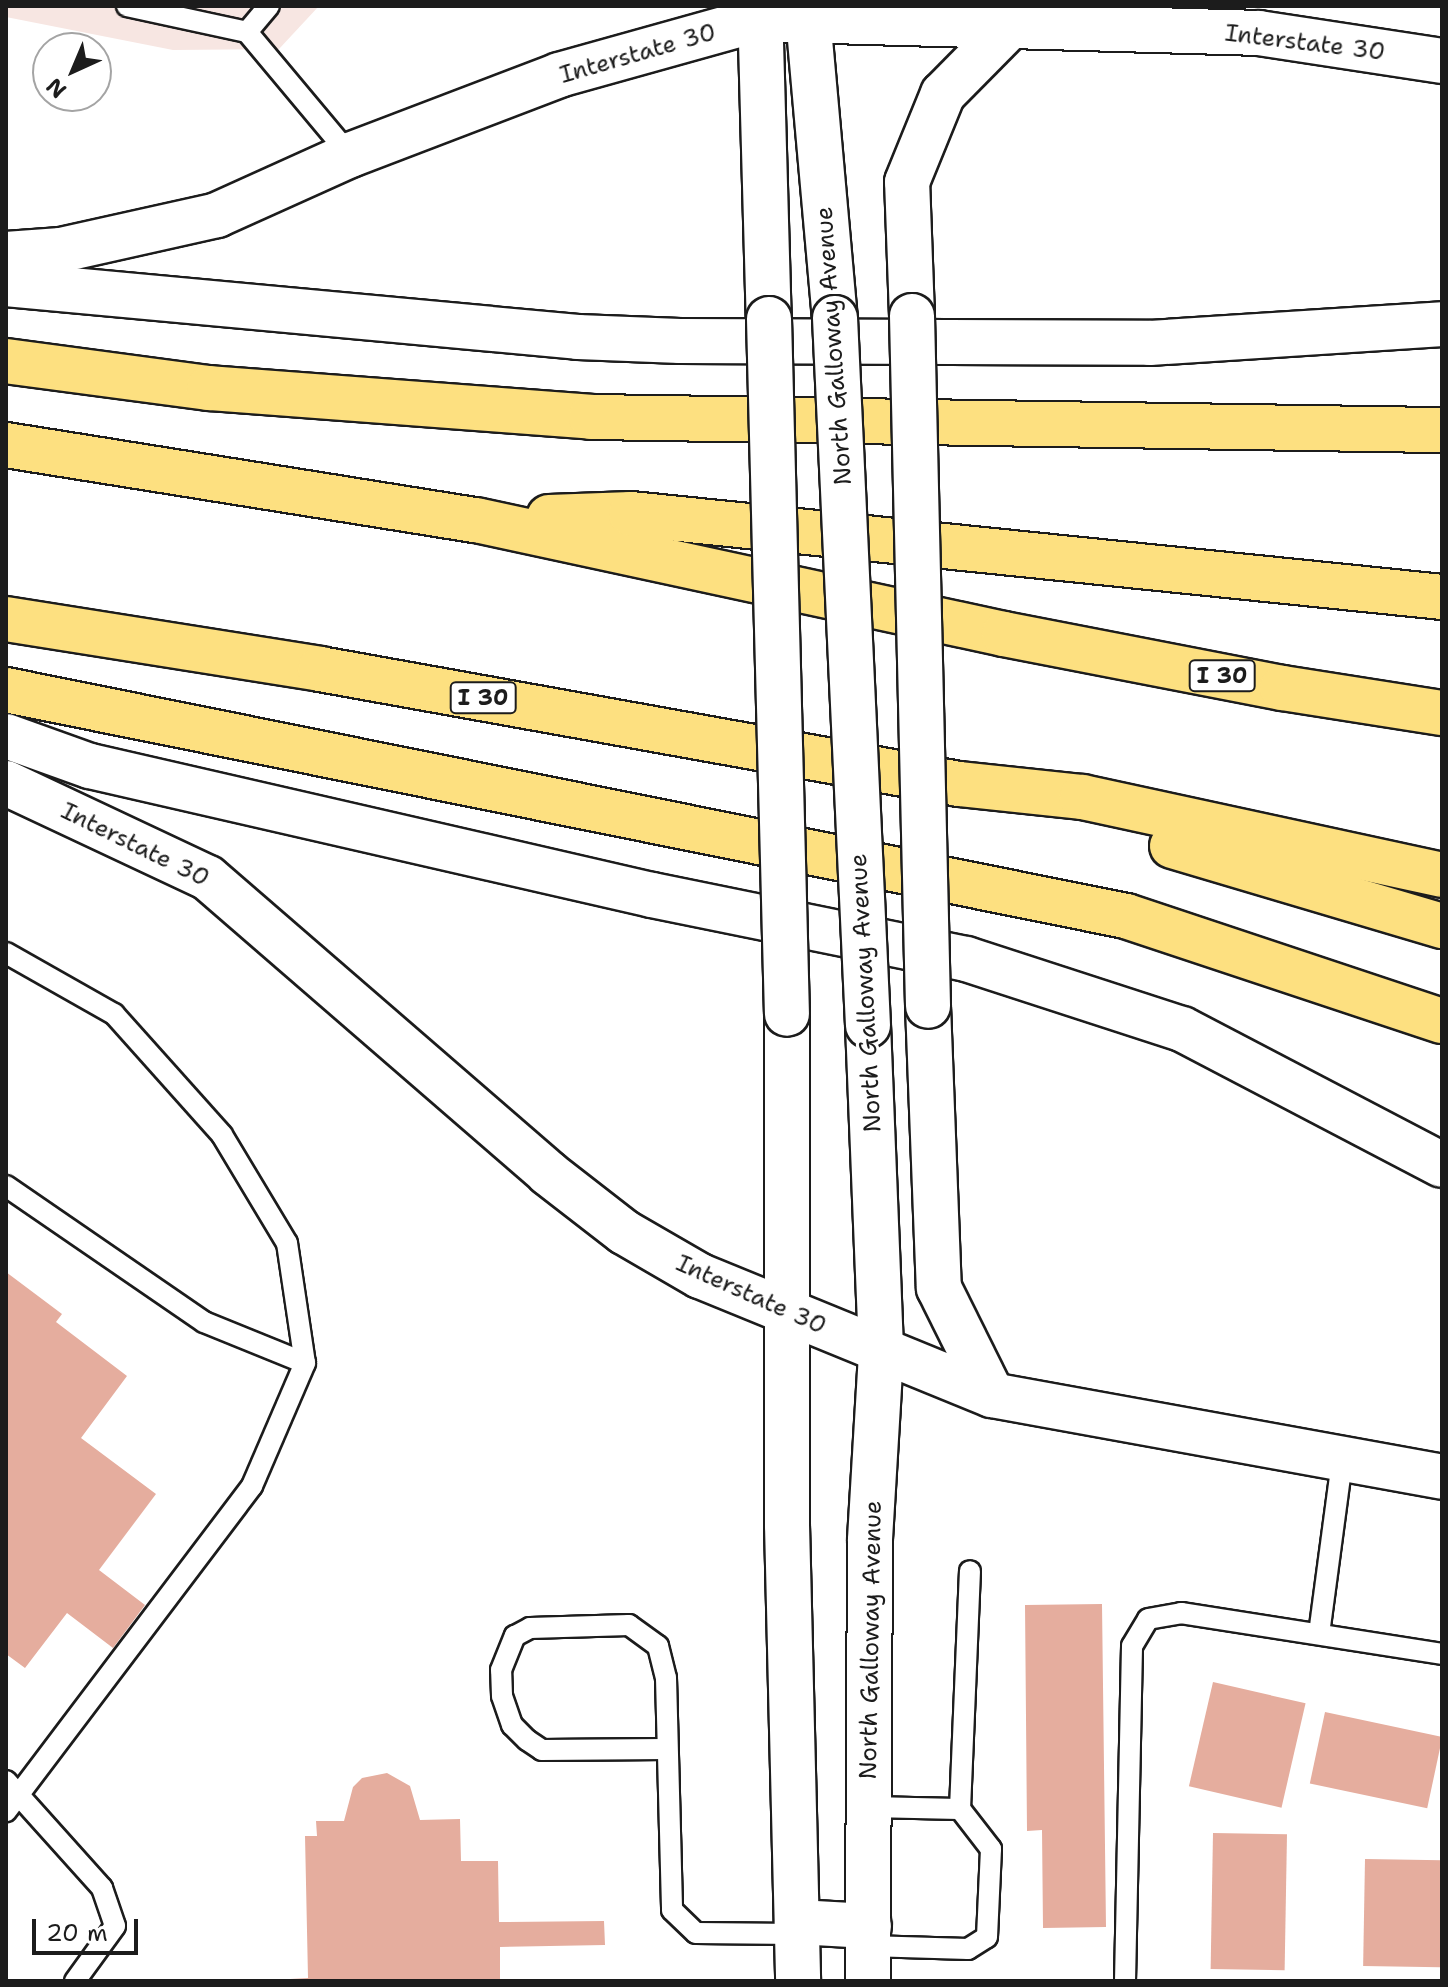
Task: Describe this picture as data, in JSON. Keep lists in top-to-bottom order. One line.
{"streets":{"highway":["I 30"],"main road":["Interstate 30","North Galloway Avenue"]},"crossings":[["Interstate 30","North Galloway Avenue"]],"scale_bar":"20 m","north":"bottom left"}
